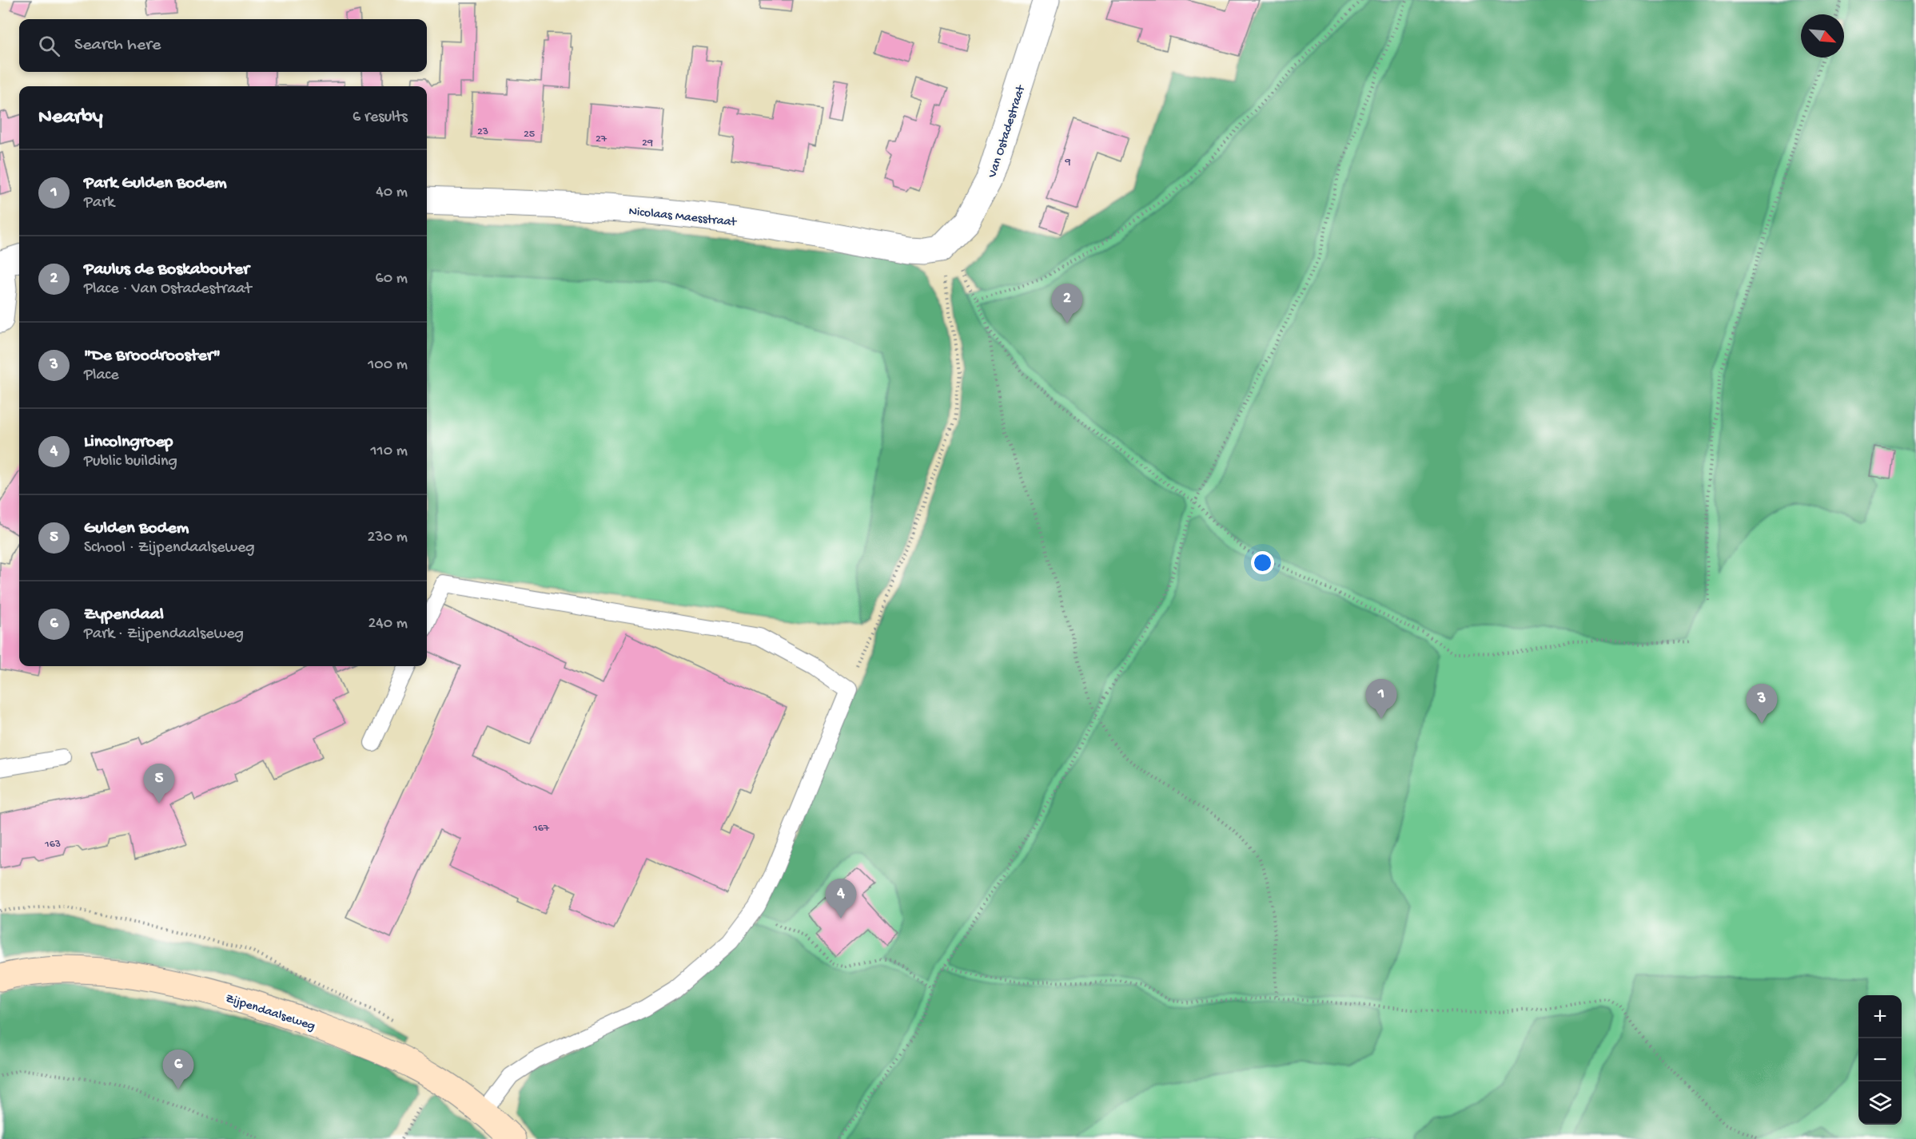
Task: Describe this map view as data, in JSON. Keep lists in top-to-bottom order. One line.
{"streets":{"main road":["Zijpendaalseweg"],"street":["Van Ostadestraat","Nicolaas Maesstraat"]},"crossings":[["Van Ostadestraat","Nicolaas Maesstraat"]],"house_numbers":["23","25","27","29","9","167","163"],"north":"bottom right","page":{"search":"Search here","heading":["Nearby","6 results"],"list":[{"mark":"1","name":"Park Gulden Bodem","note":"Park","value":"40 m"},{"mark":"2","name":"Paulus de Boskabouter","note":"Place · Van Ostadestraat","value":"60 m"},{"mark":"3","name":"\"De Broodrooster\"","note":"Place","value":"100 m"},{"mark":"4","name":"Lincolngroep","note":"Public building","value":"110 m"},{"mark":"5","name":"Gulden Bodem","note":"School · Zijpendaalseweg","value":"230 m"},{"mark":"6","name":"Zypendaal","note":"Park · Zijpendaalseweg","value":"240 m"}],"pins":["2","1","3","5","4","6"],"map_buttons":["+","−"]}}
